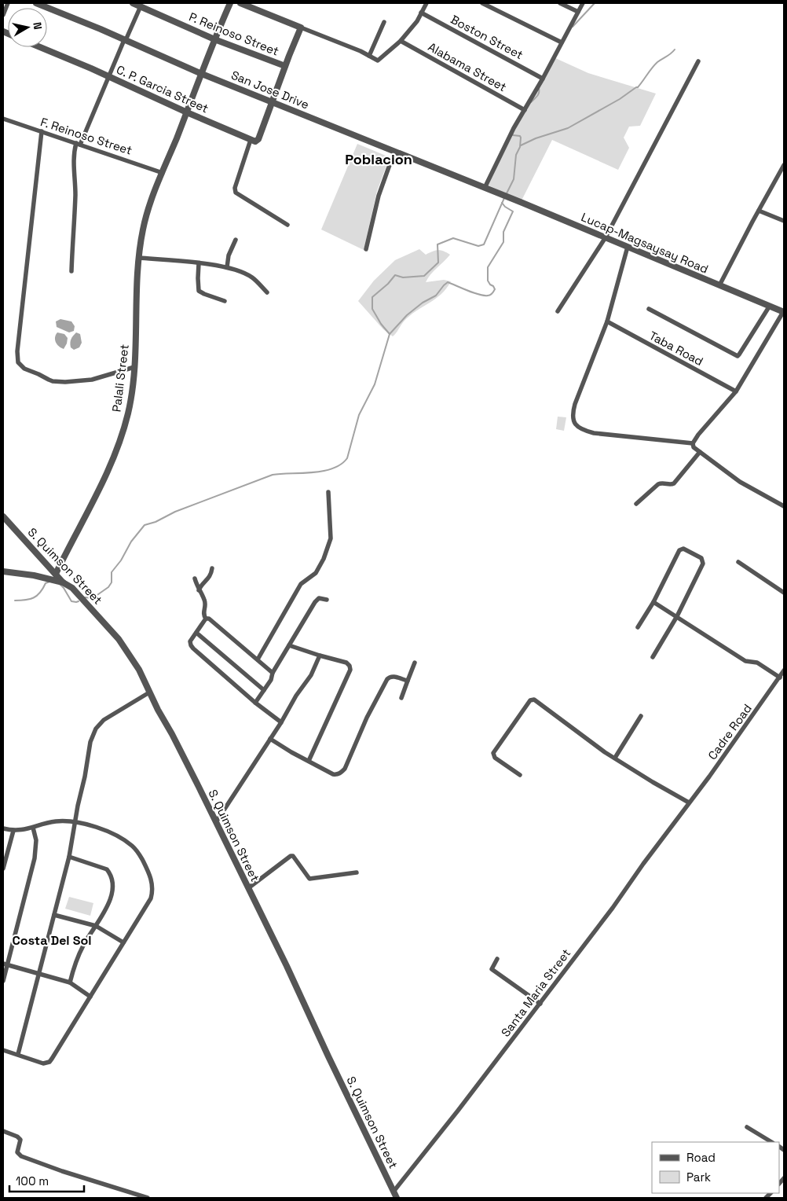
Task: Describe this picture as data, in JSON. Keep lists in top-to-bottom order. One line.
{"streets":{"street":["P. Reinoso Street","Boston Street","Alabama Street","C. P. Garcia Street","San Jose Drive","F. Reinoso Street","Lucap-Magsaysay Road","Taba Road","Palali Street","S. Quimson Street","Cadre Road","Santa Maria Street"]},"crossings":[["P. Reinoso Street","Palali Street"],["C. P. Garcia Street","Palali Street"],["San Jose Drive","Lucap-Magsaysay Road"],["San Jose Drive","Palali Street"],["F. Reinoso Street","Palali Street"],["Palali Street","S. Quimson Street"],["S. Quimson Street","Santa Maria Street"],["Cadre Road","Santa Maria Street"]],"districts":["Poblacion","Costa Del Sol"],"legend":["Road","Park"],"scale_bar":"100 m","north":"right"}
